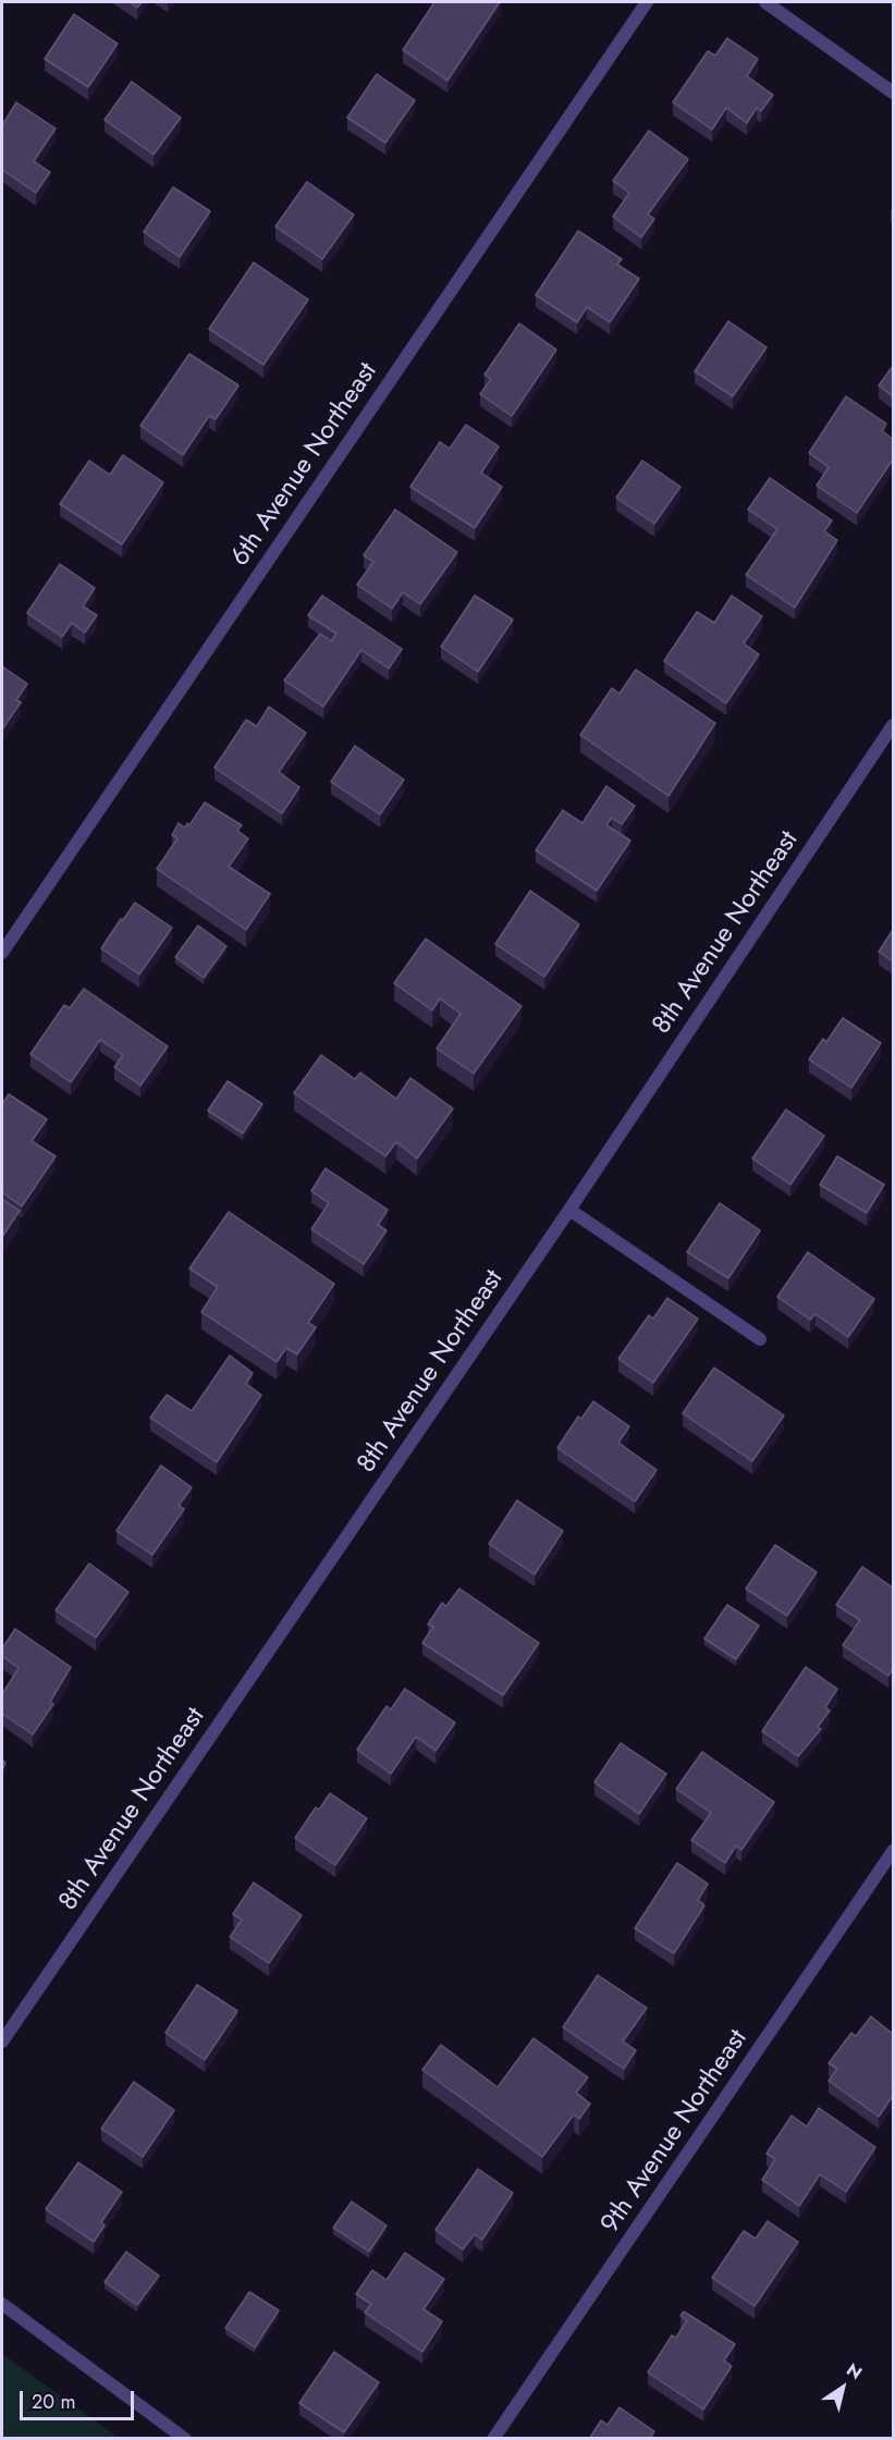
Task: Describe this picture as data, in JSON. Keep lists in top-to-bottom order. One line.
{"streets":{"street":["6th Avenue Northeast","8th Avenue Northeast","9th Avenue Northeast"]},"scale_bar":"20 m","north":"top right"}
